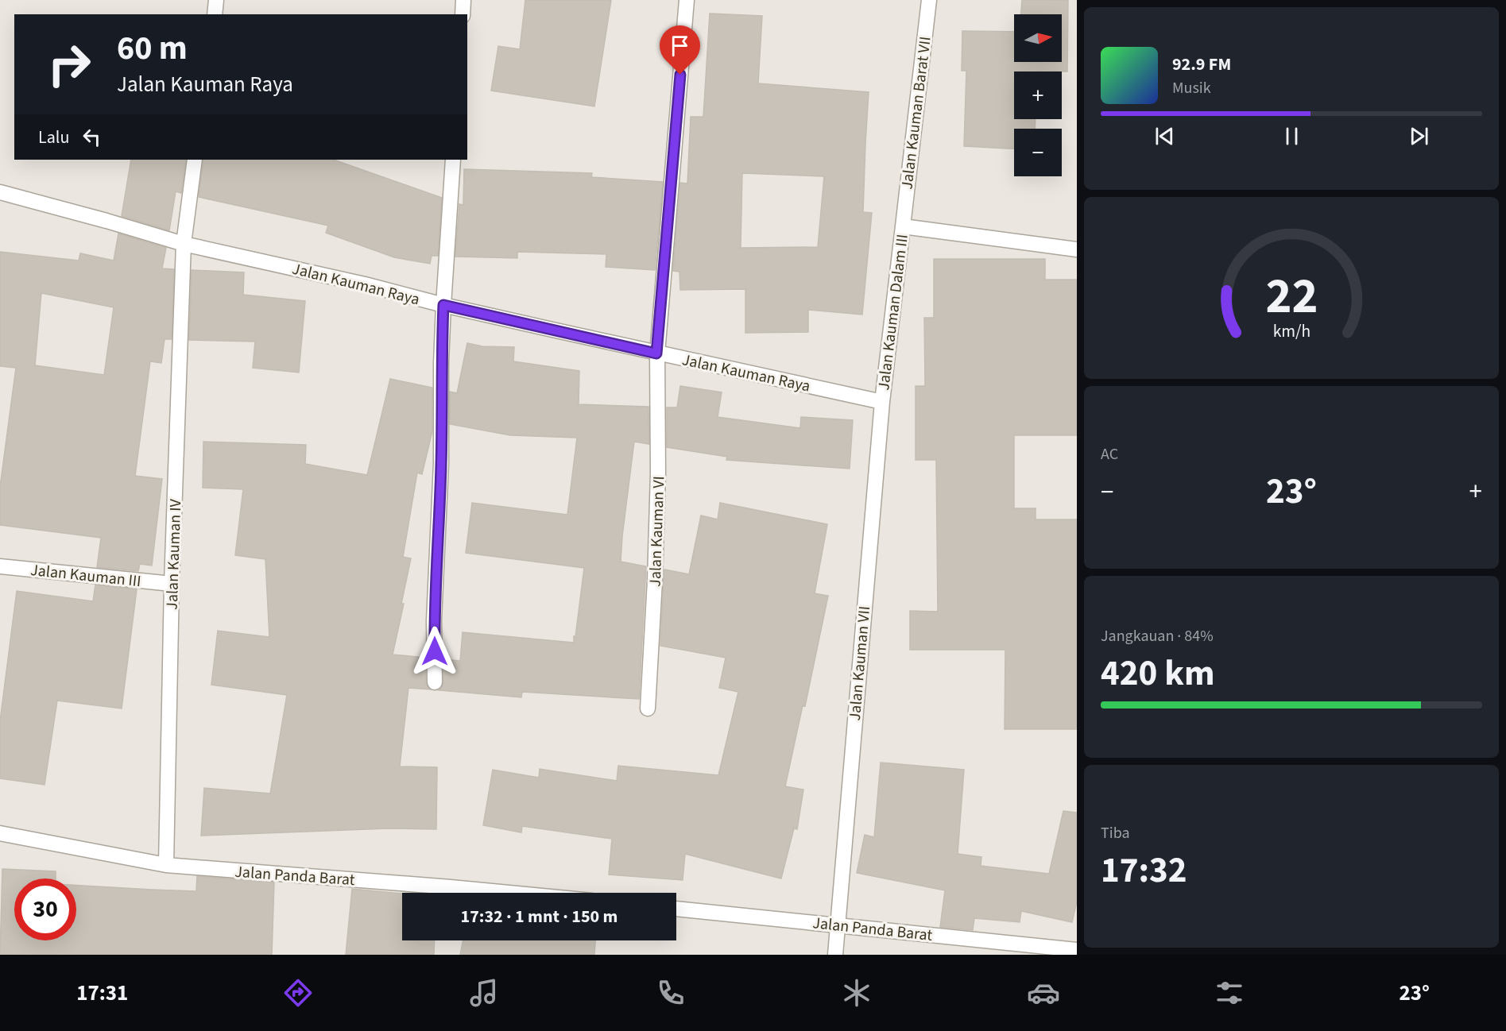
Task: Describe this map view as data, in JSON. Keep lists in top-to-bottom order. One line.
{"streets":{"street":["Jalan Kauman Barat VII","Jalan Kauman Raya","Jalan Kauman Dalam III","Jalan Kauman VI","Jalan Kauman IV","Jalan Kauman III","Jalan Kauman VII","Jalan Panda Barat"]},"crossings":[["Jalan Kauman Barat VII","Jalan Kauman Dalam III"],["Jalan Kauman Raya","Jalan Kauman Dalam III"],["Jalan Kauman Raya","Jalan Kauman VI"],["Jalan Kauman Raya","Jalan Kauman IV"],["Jalan Kauman Raya","Jalan Kauman VII"],["Jalan Kauman Dalam III","Jalan Kauman VII"],["Jalan Kauman IV","Jalan Kauman III"],["Jalan Kauman IV","Jalan Panda Barat"],["Jalan Kauman VII","Jalan Panda Barat"]],"north":"right","page":{"map_buttons":["+","−"],"turn":["60 m","Jalan Kauman Raya"],"song":["92.9 FM","Musik"],"then":"Lalu","tile":["AC",["Jangkauan · 84%","420 km"],["Tiba","17:32"]],"heat":["−","23°","+"],"limit":"30","trip":"17:32 · 1 mnt · 150 m","tabs":["17:31","23°"],"gauge":["22","km/h"]}}
